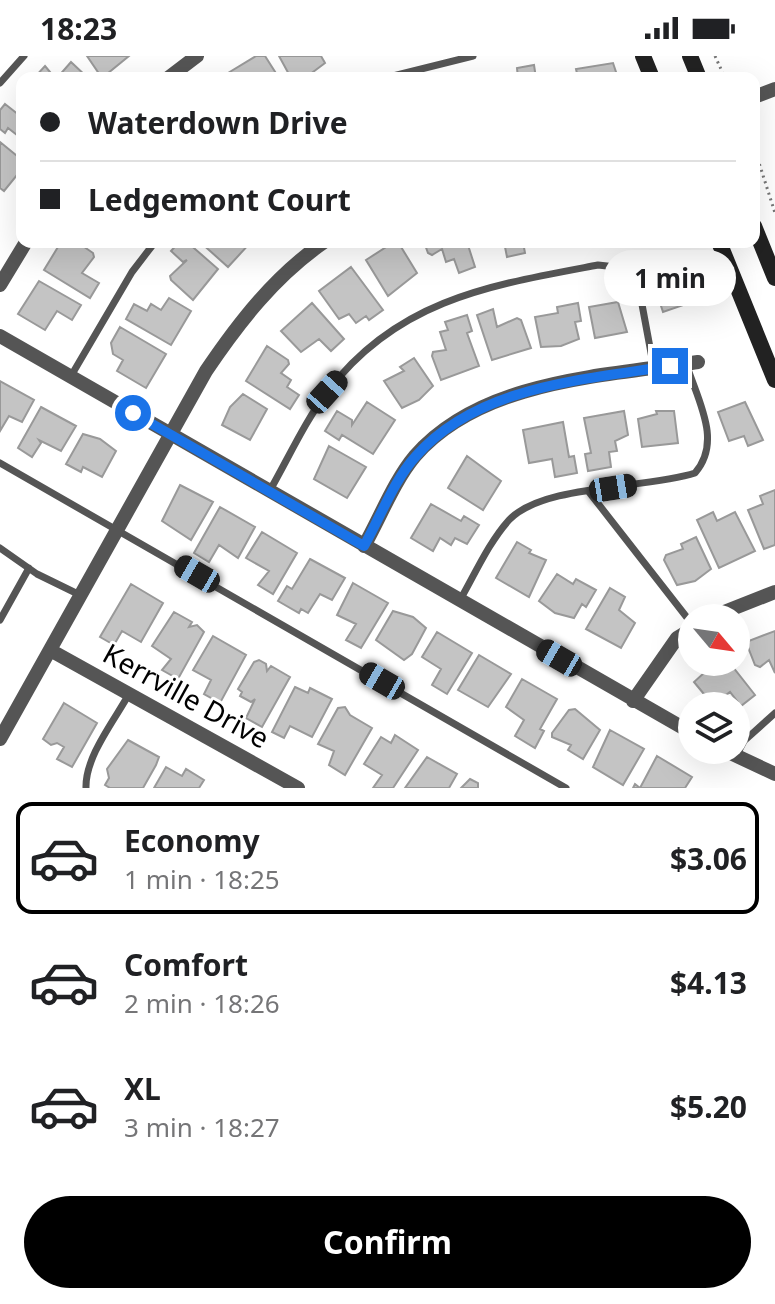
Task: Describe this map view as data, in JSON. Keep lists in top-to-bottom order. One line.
{"streets":{"street":["Kerrville Drive"]},"north":"bottom right","page":{"status":"18:23","banner":["Waterdown Drive","Ledgemont Court"],"bubble":"1 min","list":[{"name":"Economy","note":"1 min · 18:25","value":"$3.06"},{"name":"Comfort","note":"2 min · 18:26","value":"$4.13"},{"name":"XL","note":"3 min · 18:27","value":"$5.20"}],"buttons":"Confirm"}}
